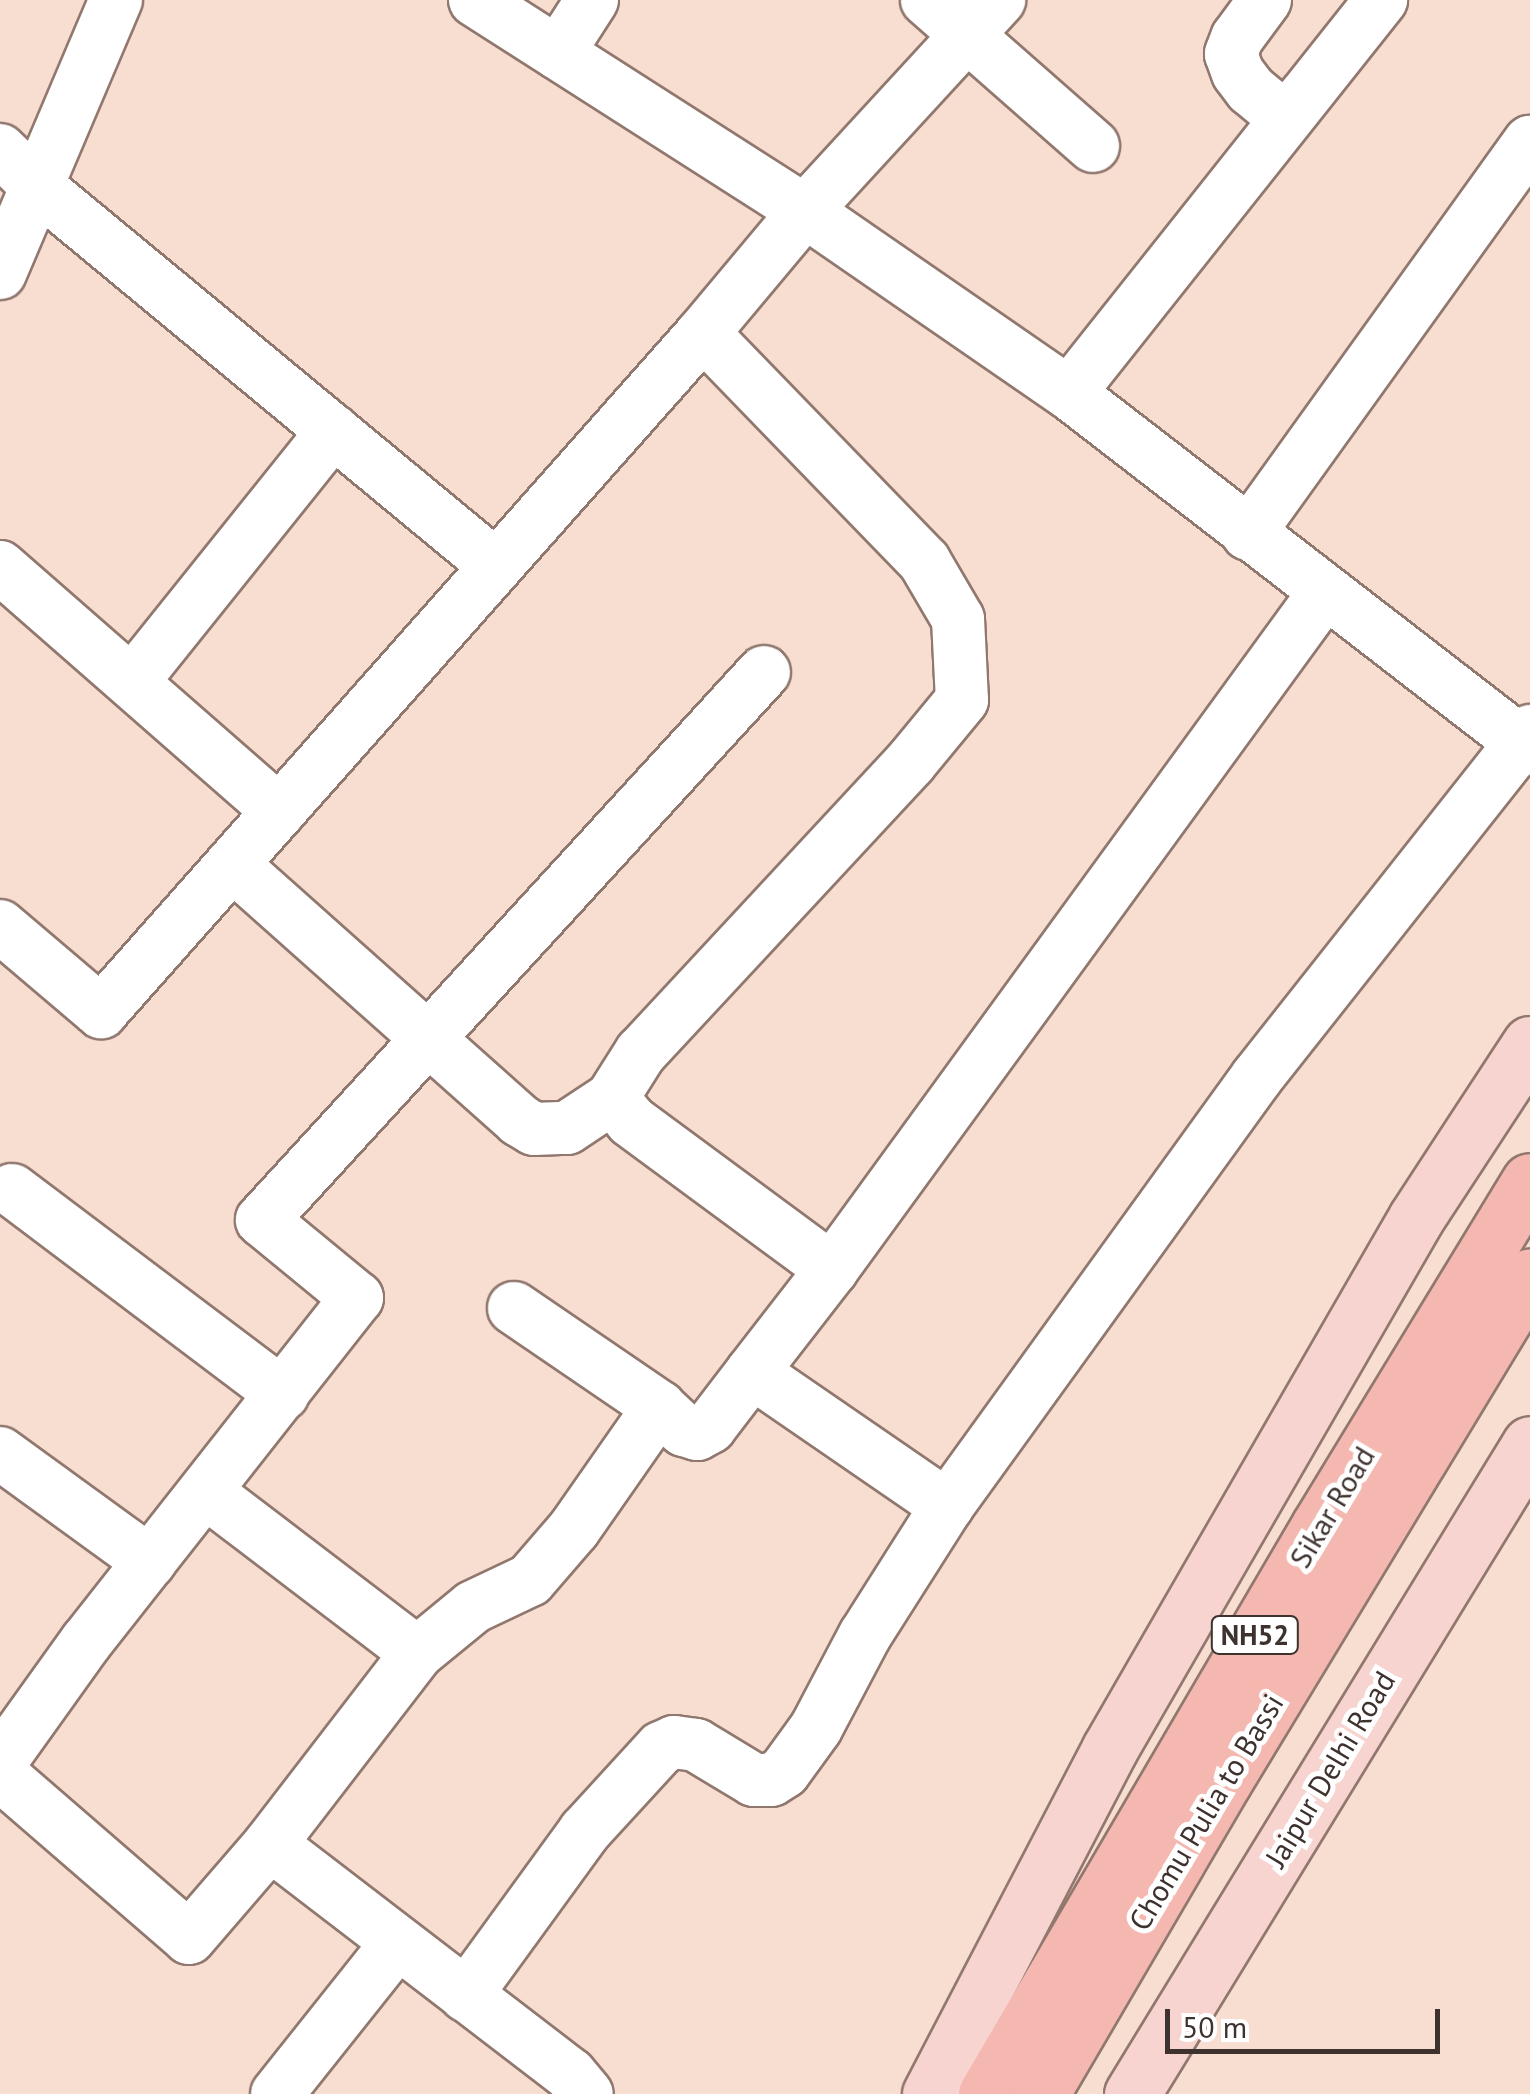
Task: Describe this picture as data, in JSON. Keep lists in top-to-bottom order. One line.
{"streets":{"highway":["Sikar Road","NH52","Chomu Pulia to Bassi"],"main road":["Jaipur Delhi Road"]},"scale_bar":"50 m"}
